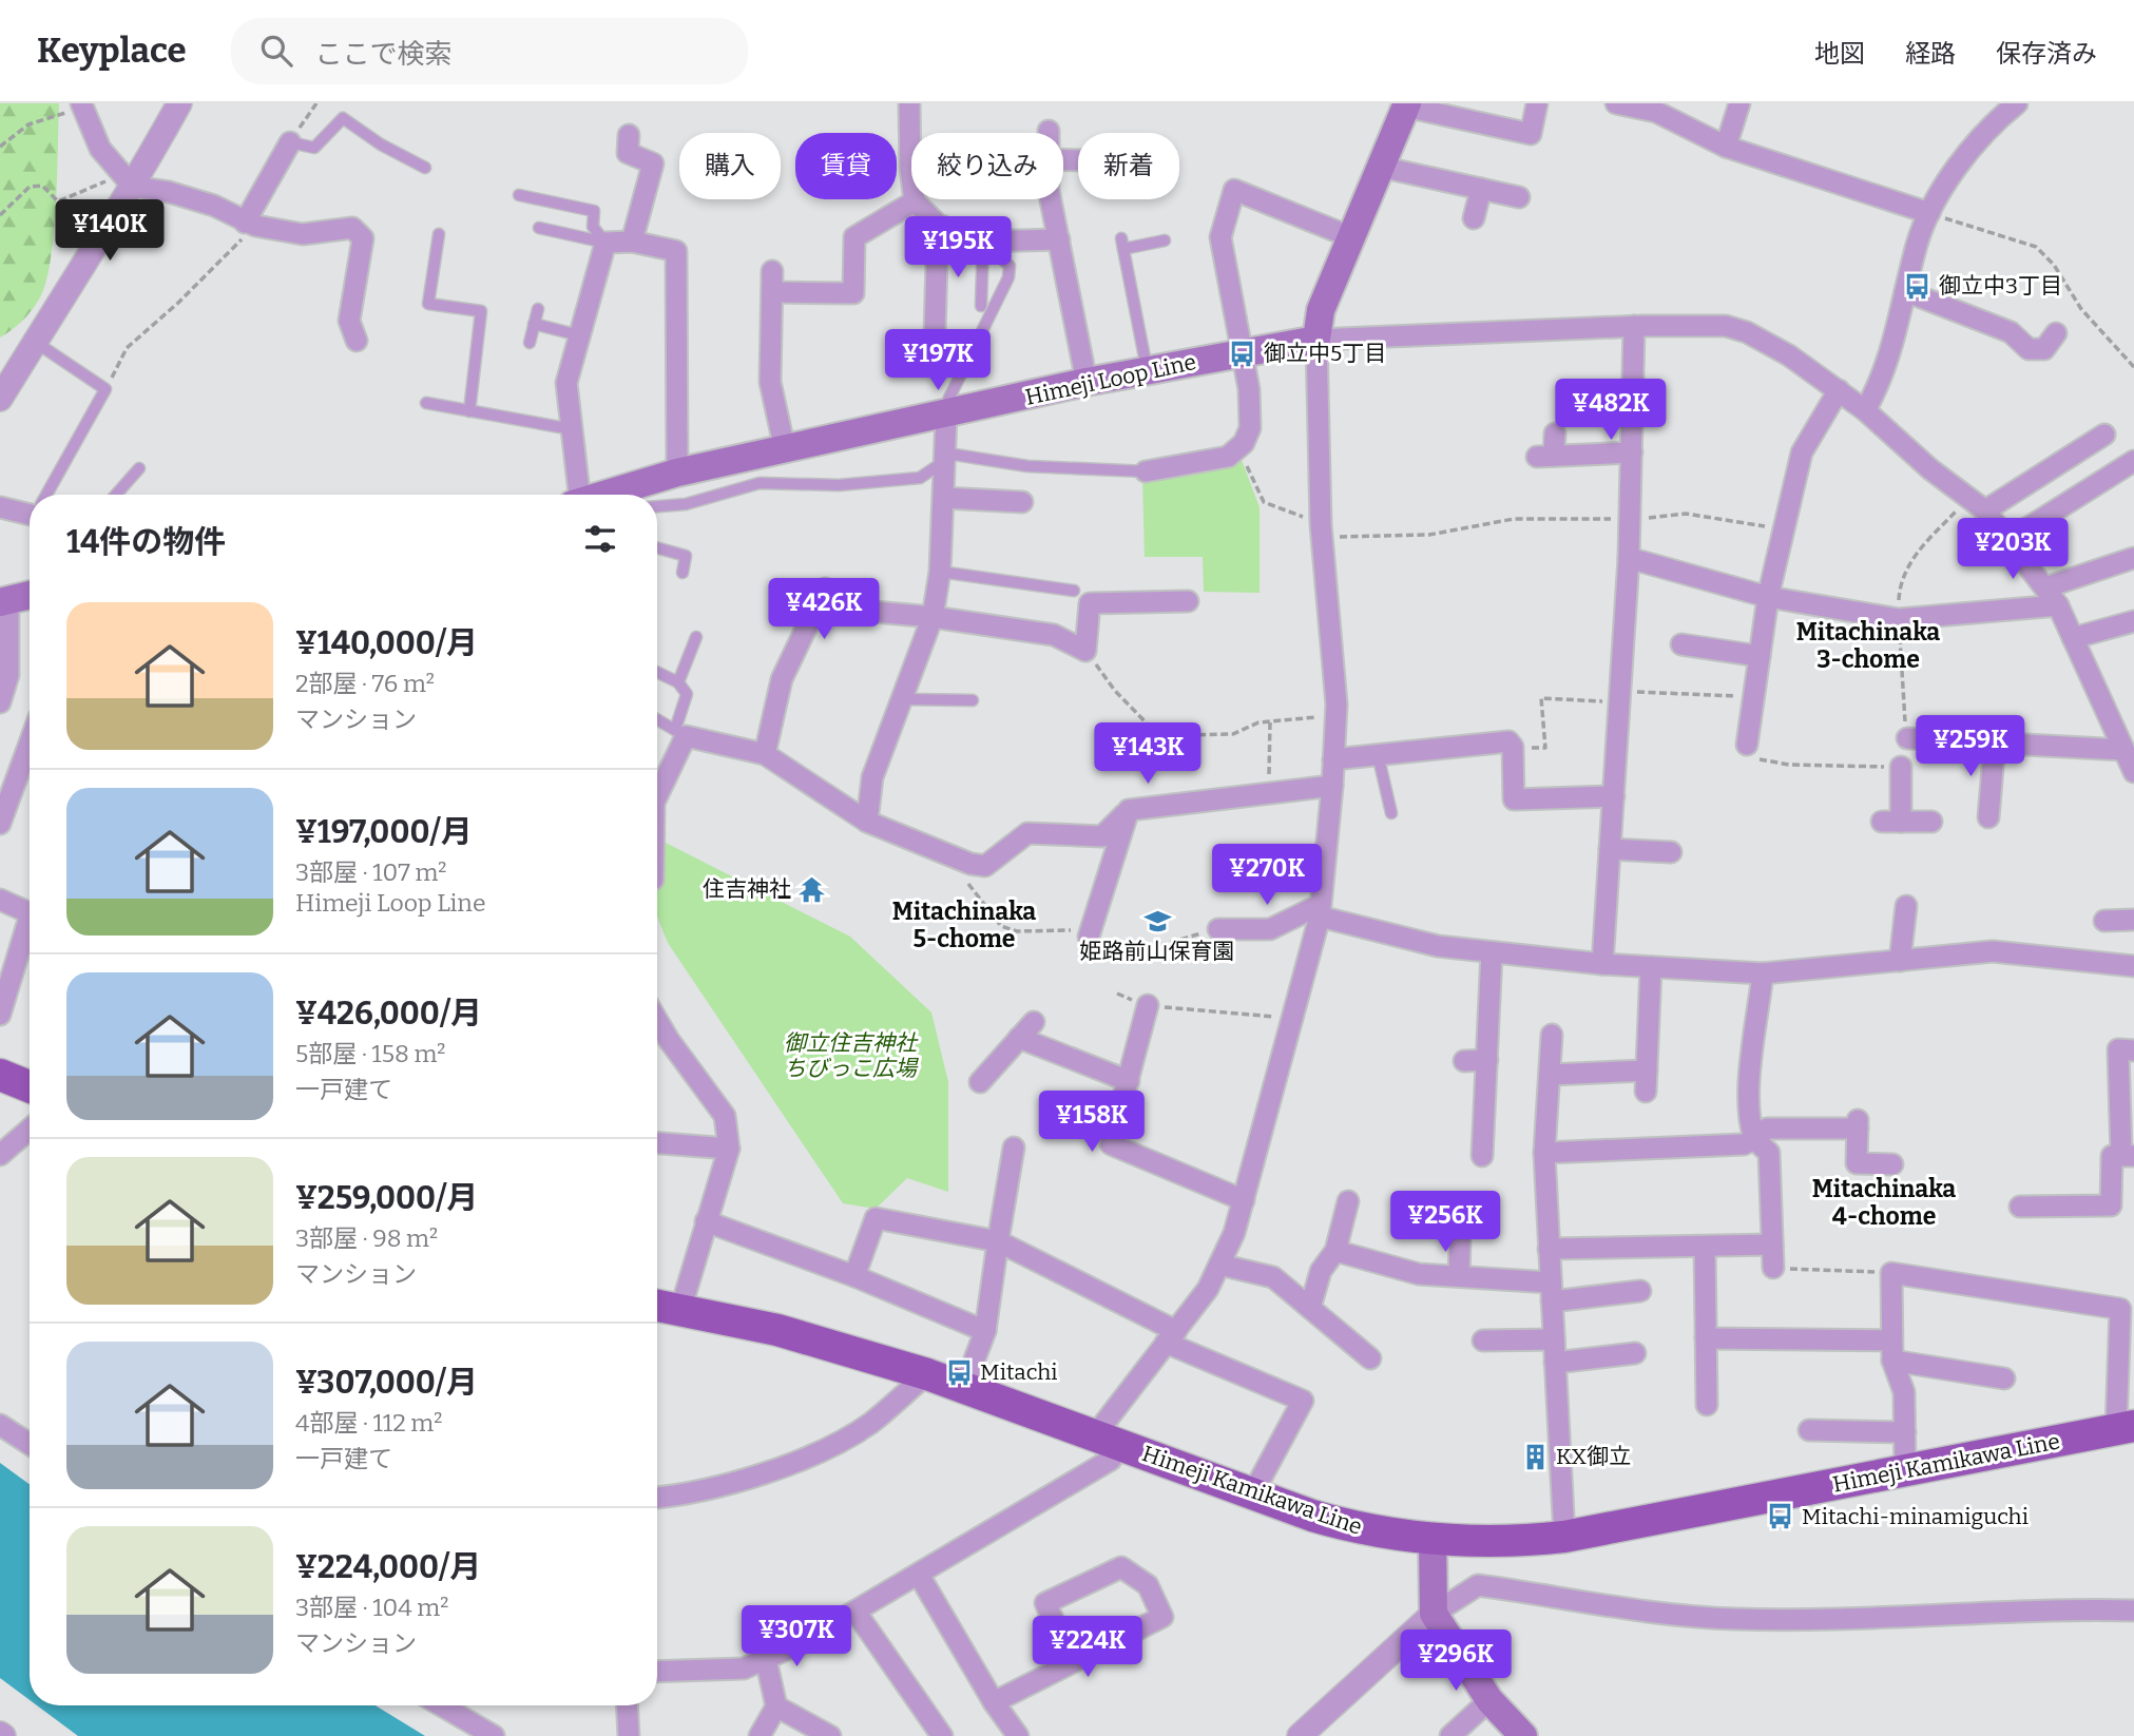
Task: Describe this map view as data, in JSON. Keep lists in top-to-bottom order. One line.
{"streets":{"main road":["Himeji Loop Line","Himeji Kamikawa Line"]},"districts":["Mitachinaka 3-chome","Mitachinaka 5-chome","Mitachinaka 4-chome"],"parks":["御立住吉神社 ちびっこ広場"],"places":{"bus stop":["御立中3丁目","御立中5丁目","Mitachi","Mitachi-minamiguchi"],"temple":["住吉神社"],"school or university":["姫路前山保育園"],"building":["KX御立"]},"page":{"header":"Keyplace","search":"ここで検索","nav":["地図","経路","保存済み"],"chip":["購入","賃貸","絞り込み","新着"],"price":["¥140K","¥195K","¥197K","¥482K","¥203K","¥426K","¥259K","¥143K","¥270K","¥158K","¥256K","¥307K","¥224K","¥296K"],"heading":"14件の物件","list":[{"name":"¥140,000/月","note":"2部屋 · 76 m² · マンション"},{"name":"¥197,000/月","note":"3部屋 · 107 m² · Himeji Loop Line"},{"name":"¥426,000/月","note":"5部屋 · 158 m² · 一戸建て"},{"name":"¥259,000/月","note":"3部屋 · 98 m² · マンション"},{"name":"¥307,000/月","note":"4部屋 · 112 m² · 一戸建て"},{"name":"¥224,000/月","note":"3部屋 · 104 m² · マンション"}]}}
